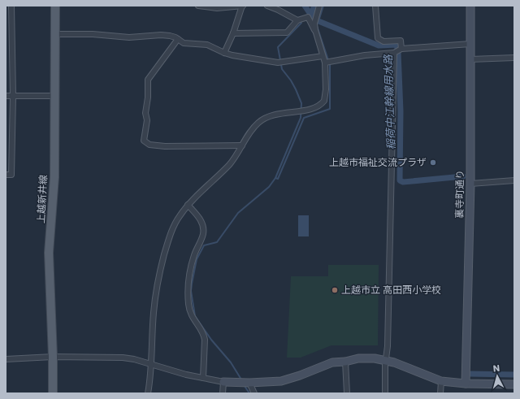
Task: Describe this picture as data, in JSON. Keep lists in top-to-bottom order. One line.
{"streets":{"main road":["上越新井線"],"street":["裏寺町通り"]},"water":["稲荷中江幹線用水路"],"places":["上越市福祉交流プラザ","上越市立 高田西小学校"],"north":"top"}
